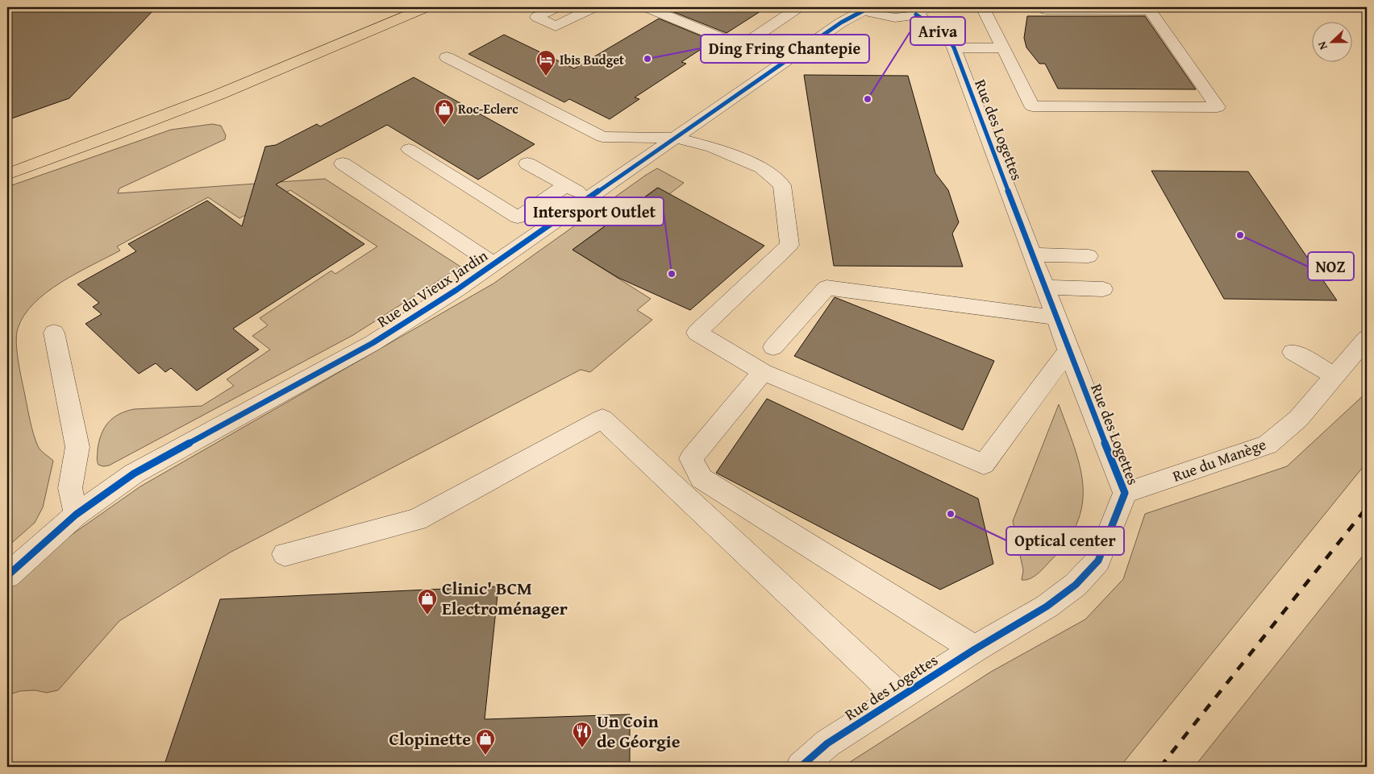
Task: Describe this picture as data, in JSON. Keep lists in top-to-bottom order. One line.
{"streets":{"street":["Rue des Logettes","Rue du Vieux Jardin","Rue du Manège"]},"crossings":[["Rue des Logettes","Rue du Manège"]],"places":{"other":["Ding Fring Chantepie","Ariva","NOZ","Intersport Outlet","Optical center"],"hotel":["Ibis Budget"],"shop":["Roc-Eclerc","Clinic' BCM Electroménager","Clopinette"],"restaurant":["Un Coin de Géorgie"]},"north":"left"}
